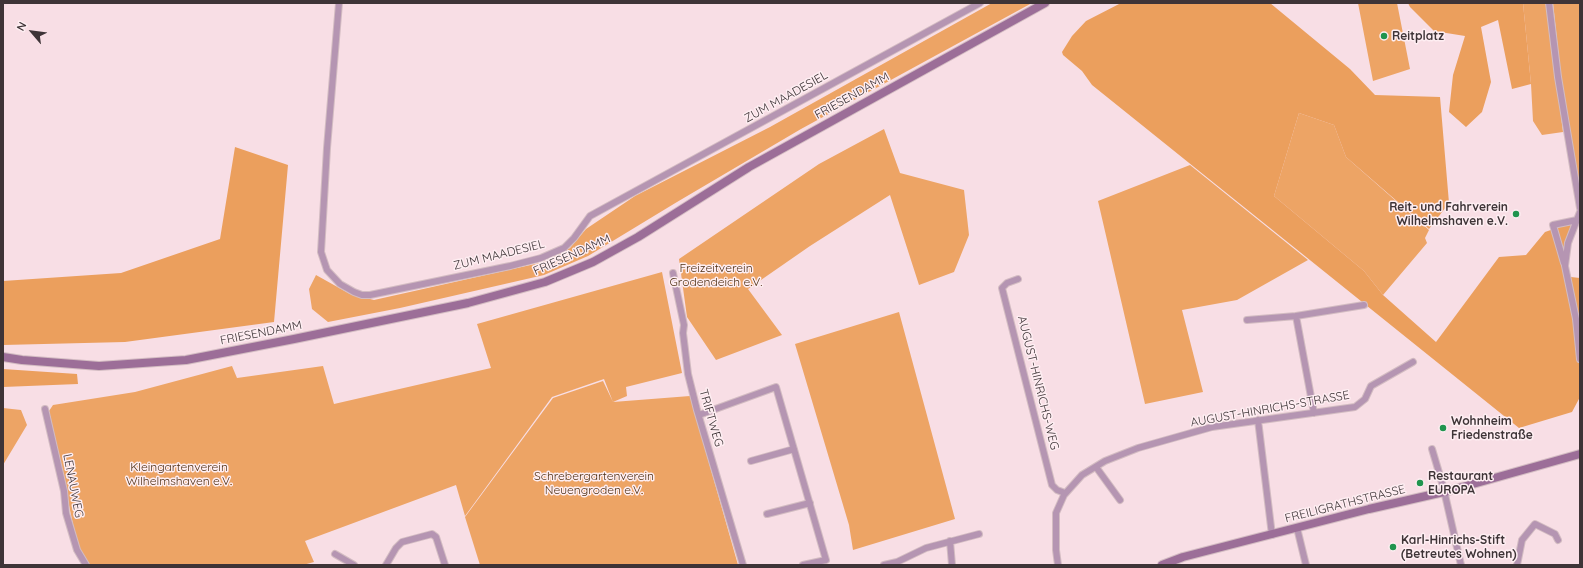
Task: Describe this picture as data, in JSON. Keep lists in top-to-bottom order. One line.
{"streets":{"main road":["FRIESENDAMM","FREILIGRATHSTRASSE"],"street":["ZUM MAADESIEL","AUGUST-HINRICHS-WEG","AUGUST-HINRICHS-STRASSE","TRIFTWEG","LENAUWEG"]},"crossings":[["AUGUST-HINRICHS-WEG","AUGUST-HINRICHS-STRASSE"]],"parks":["Freizeitverein Grodendeich e.V.","Kleingartenverein Wilhelmshaven e.V.","Schrebergartenverein Neuengroden e.V."],"places":["Reitplatz","Reit- und Fahrverein Wilhelmshaven e.V.","Wohnheim Friedenstraße","Restaurant EUROPA","Karl-Hinrichs-Stift (Betreutes Wohnen)"],"north":"top left"}
